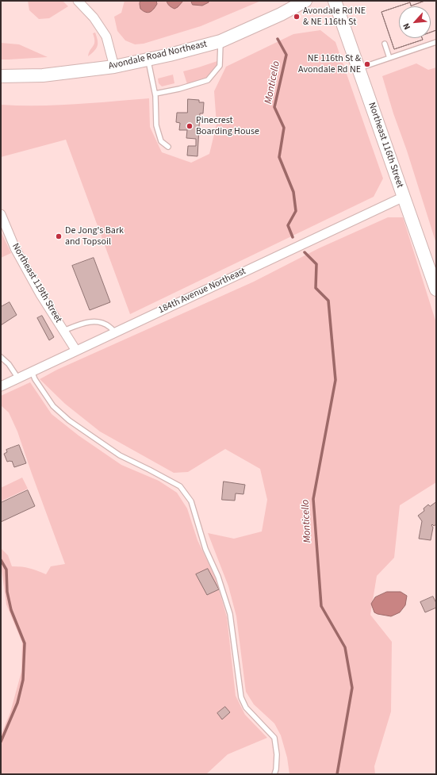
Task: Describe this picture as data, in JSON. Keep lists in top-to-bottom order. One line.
{"streets":{"main road":["Avondale Road Northeast","Northeast 116th Street"],"street":["Northeast 119th Street","184th Avenue Northeast"]},"crossings":[["Northeast 116th Street","184th Avenue Northeast"],["Northeast 119th Street","184th Avenue Northeast"]],"water":["Monticello"],"places":["Avondale Rd NE & NE 116th St","NE 116th St & Avondale Rd NE","Pinecrest Boarding House","De Jong's Bark and Topsoil"],"north":"bottom left"}
